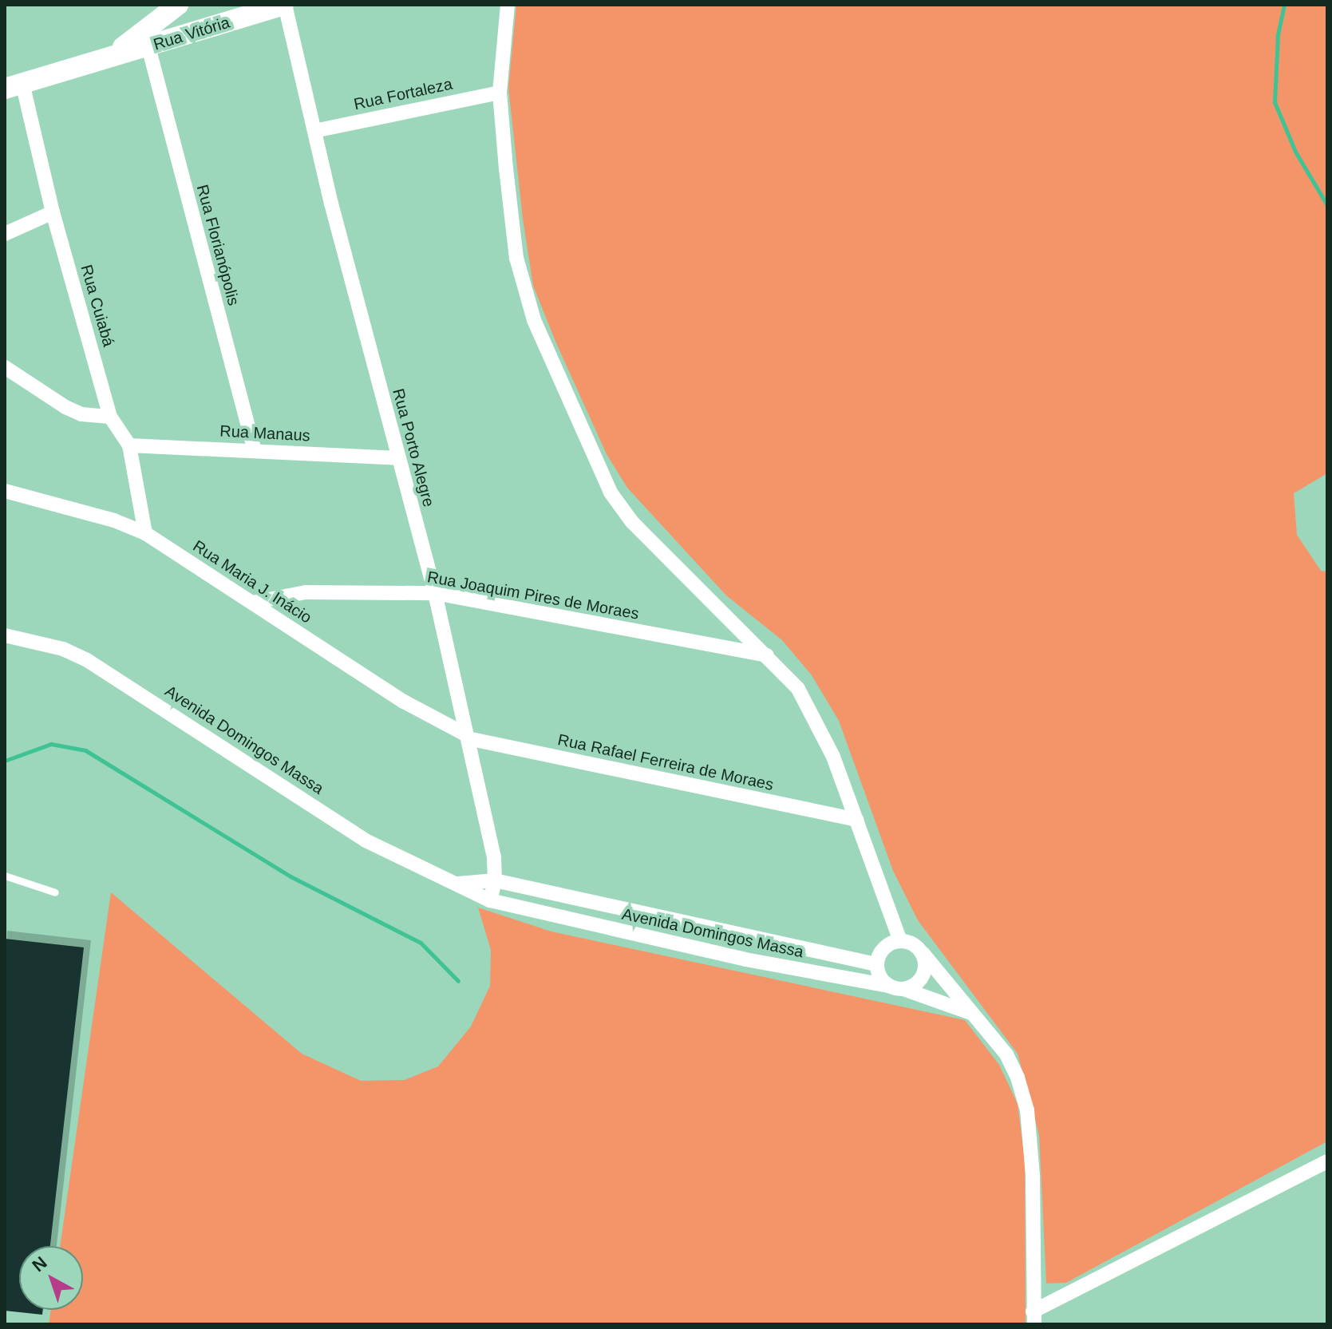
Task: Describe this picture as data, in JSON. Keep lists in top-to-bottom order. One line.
{"streets":{"street":["Rua Vitória","Rua Fortaleza","Rua Florianópolis","Rua Cuiabá","Rua Manaus","Rua Porto Alegre","Rua Maria J. Inácio","Rua Joaquim Pires de Moraes","Avenida Domingos Massa","Rua Rafael Ferreira de Moraes"]},"crossings":[["Rua Vitória","Rua Florianópolis"],["Rua Vitória","Rua Porto Alegre"],["Rua Fortaleza","Rua Porto Alegre"],["Rua Florianópolis","Rua Manaus"],["Rua Cuiabá","Rua Manaus"],["Rua Cuiabá","Rua Maria J. Inácio"],["Rua Manaus","Rua Porto Alegre"],["Rua Porto Alegre","Rua Maria J. Inácio"],["Rua Porto Alegre","Rua Joaquim Pires de Moraes"],["Rua Porto Alegre","Avenida Domingos Massa"],["Rua Porto Alegre","Rua Rafael Ferreira de Moraes"],["Rua Maria J. Inácio","Rua Joaquim Pires de Moraes"],["Rua Maria J. Inácio","Rua Rafael Ferreira de Moraes"]],"north":"top left"}
